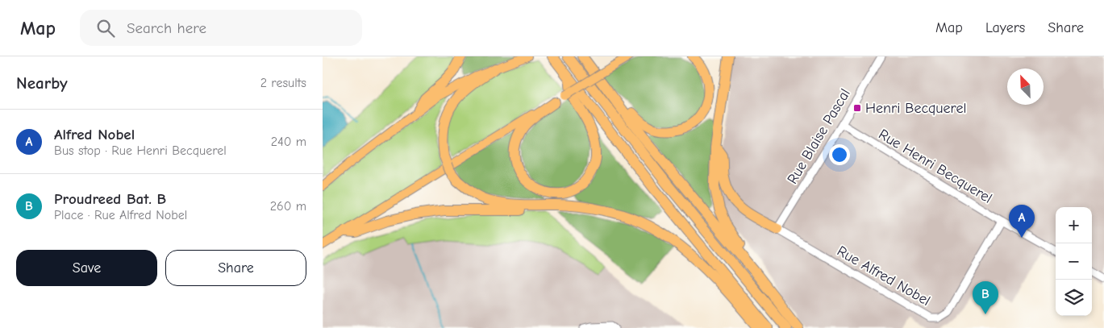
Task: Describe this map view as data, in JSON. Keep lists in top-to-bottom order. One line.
{"streets":{"street":["Rue Blaise Pascal","Rue Henri Becquerel","Rue Alfred Nobel"]},"crossings":[["Rue Blaise Pascal","Rue Henri Becquerel"],["Rue Blaise Pascal","Rue Alfred Nobel"],["Rue Henri Becquerel","Rue Alfred Nobel"]],"places":{"transit":["Henri Becquerel"]},"north":"top left","page":{"header":"Map","search":"Search here","nav":["Map","Layers","Share"],"heading":["Nearby","2 results"],"list":[{"mark":"A","name":"Alfred Nobel","note":"Bus stop · Rue Henri Becquerel","value":"240 m"},{"mark":"B","name":"Proudreed Bat. B","note":"Place · Rue Alfred Nobel","value":"260 m"}],"pins":["A","B"],"map_buttons":["+","−"],"buttons":["Save","Share"]}}
